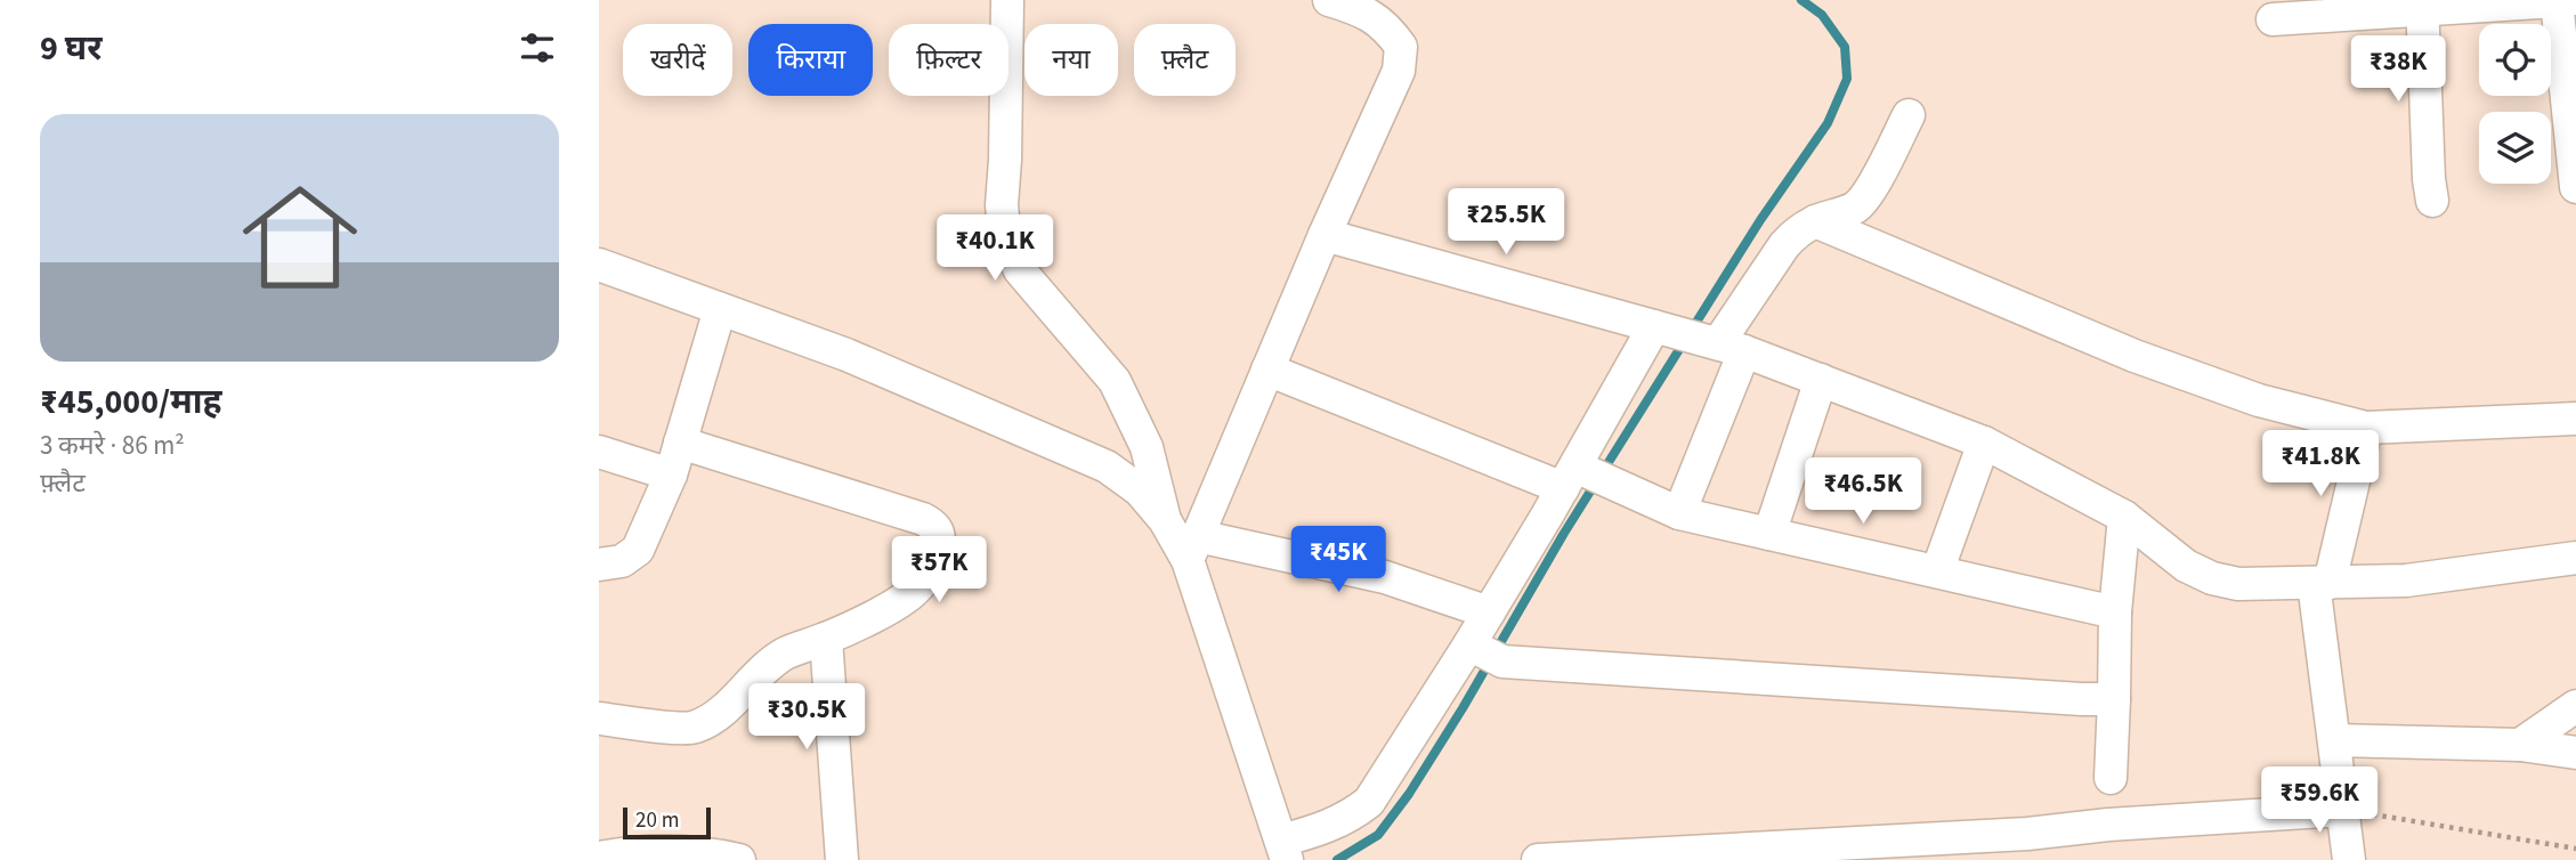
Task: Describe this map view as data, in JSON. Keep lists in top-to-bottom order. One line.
{"scale_bar":"20 m","page":{"heading":"9 घर","chip":["खरीदें","किराया","फ़िल्टर","नया","फ़्लैट"],"price":["₹38K","₹25.5K","₹40.1K","₹41.8K","₹46.5K","₹45K","₹57K","₹30.5K","₹59.6K"],"list":[{"name":"₹45,000/माह","note":"3 कमरे · 86 m² · फ़्लैट"}],"scale":"20 m"}}
